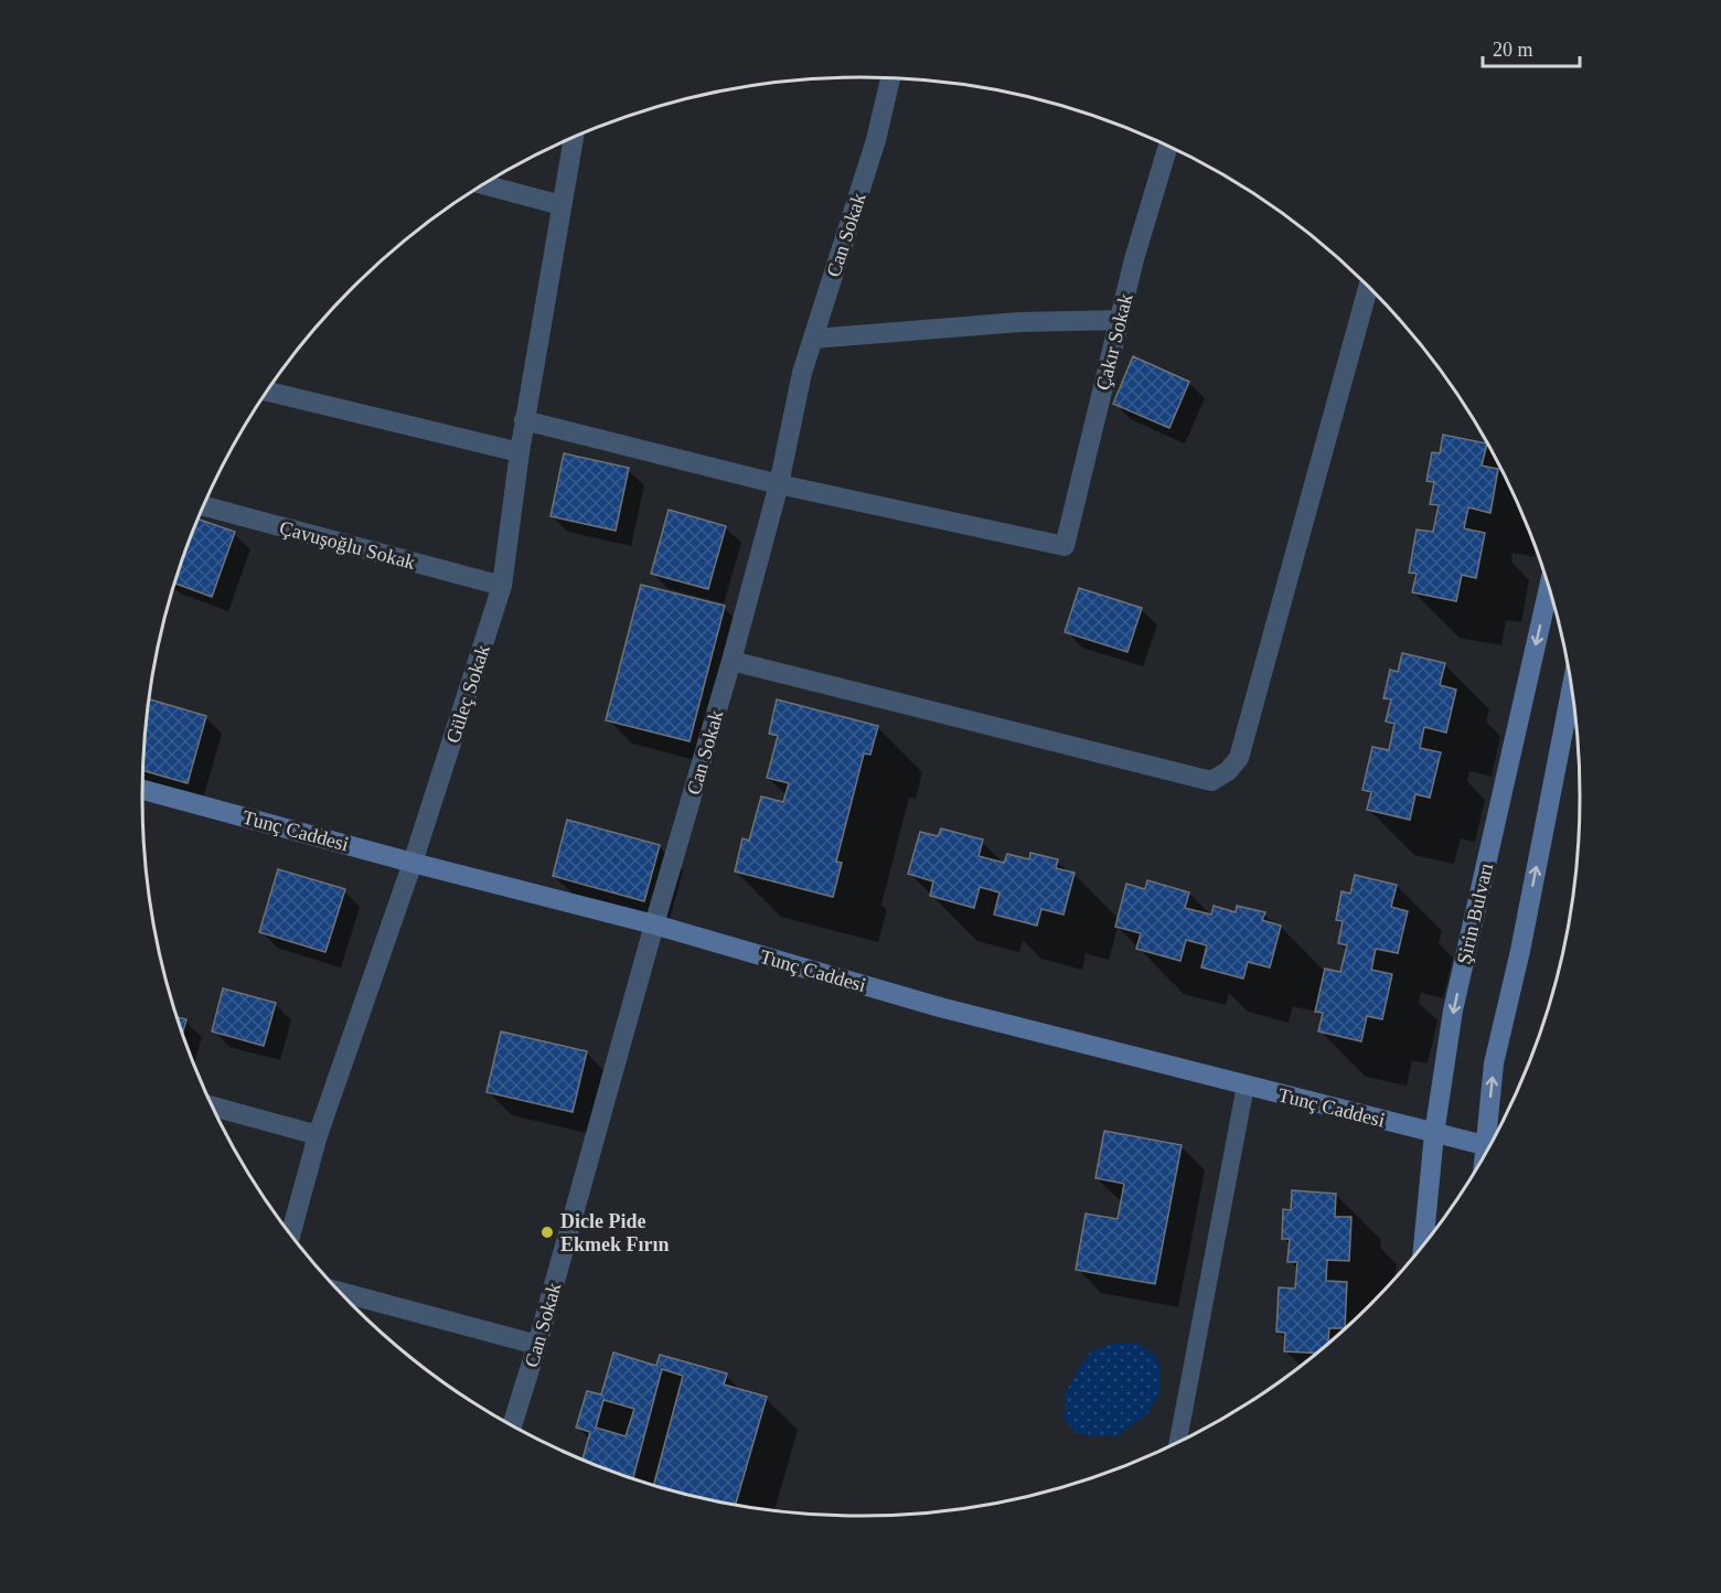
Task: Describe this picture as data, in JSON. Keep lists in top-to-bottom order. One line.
{"streets":{"street":["Can Sokak","Çakır Sokak","Çavuşoğlu Sokak","Güleç Sokak","Tunç Caddesi","Şirin Bulvarı"]},"crossings":[["Can Sokak","Çakır Sokak"],["Can Sokak","Tunç Caddesi"],["Çavuşoğlu Sokak","Güleç Sokak"],["Güleç Sokak","Tunç Caddesi"],["Tunç Caddesi","Şirin Bulvarı"]],"places":["Dicle Pide Ekmek Fırın"],"scale_bar":"20 m"}
